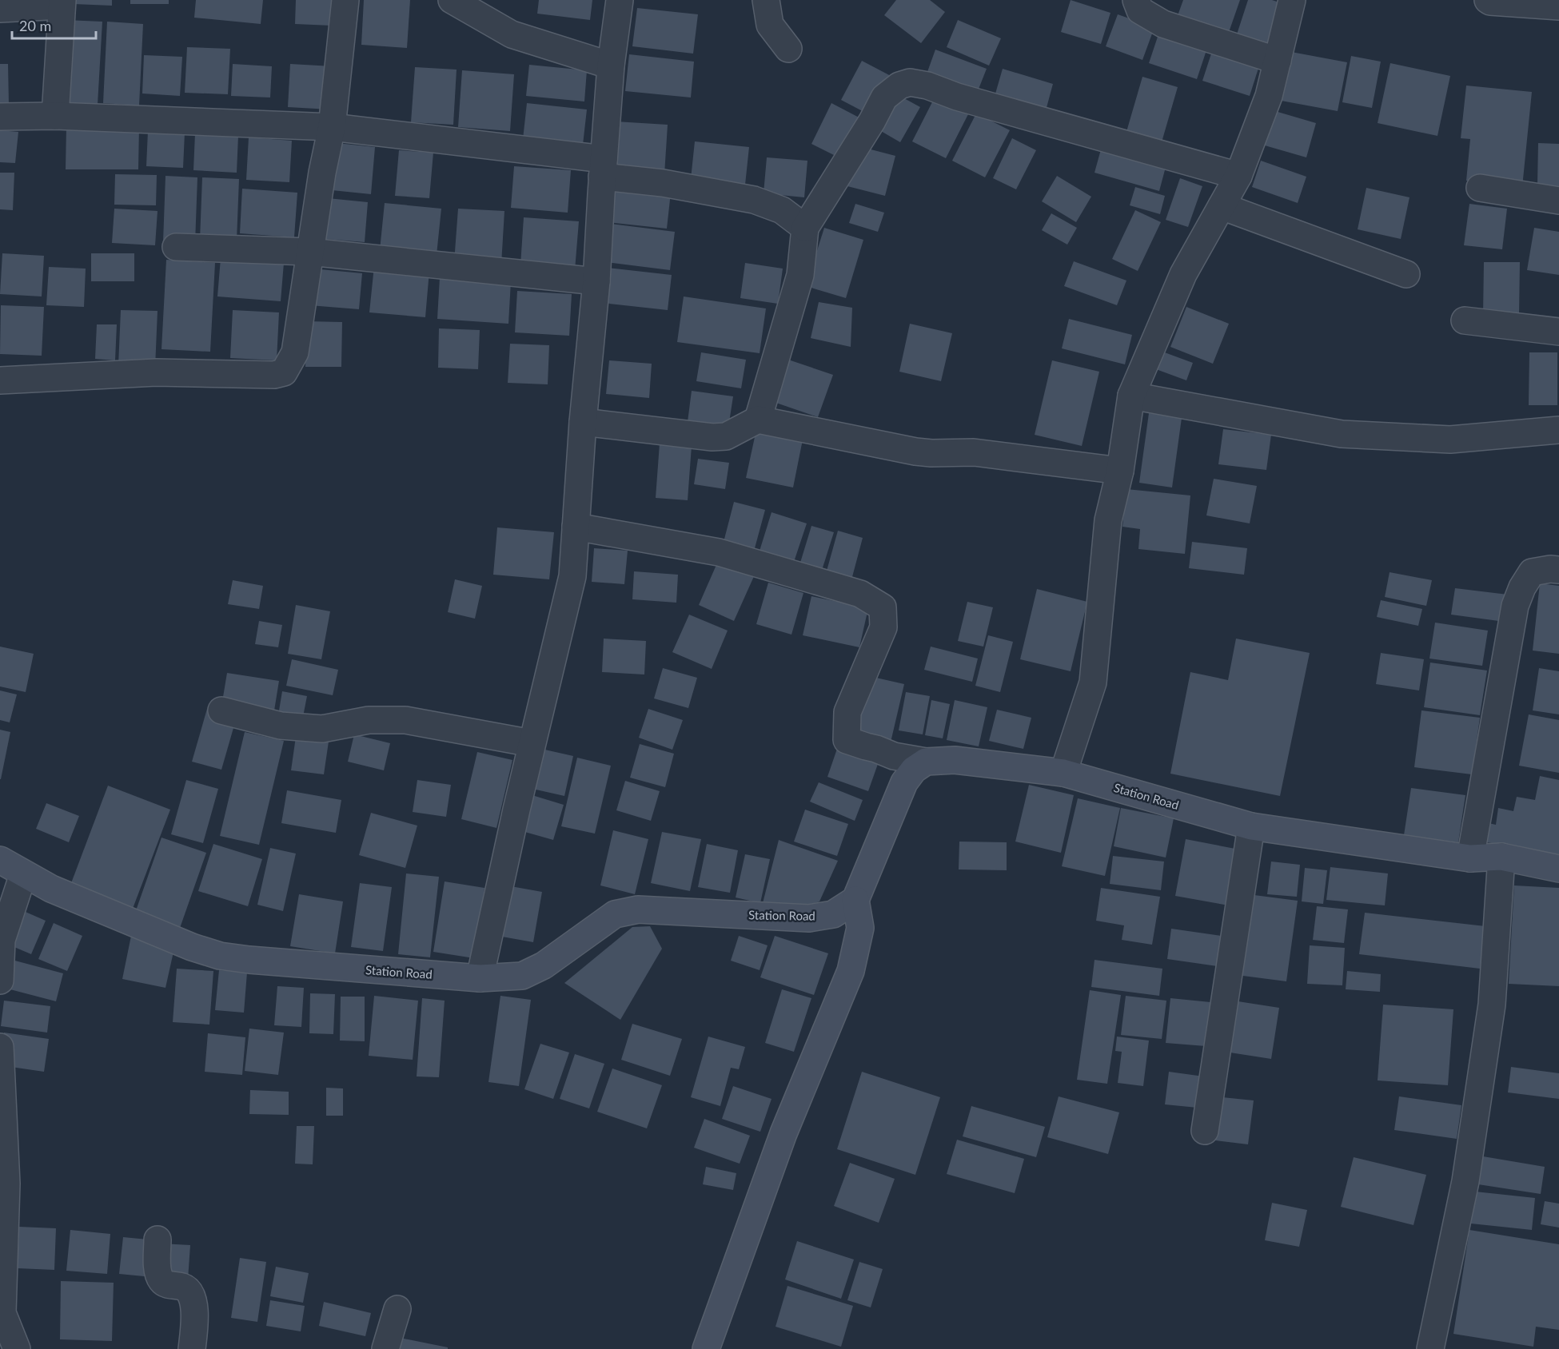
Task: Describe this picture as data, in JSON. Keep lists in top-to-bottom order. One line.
{"streets":{"main road":["Station Road"]},"scale_bar":"20 m"}
